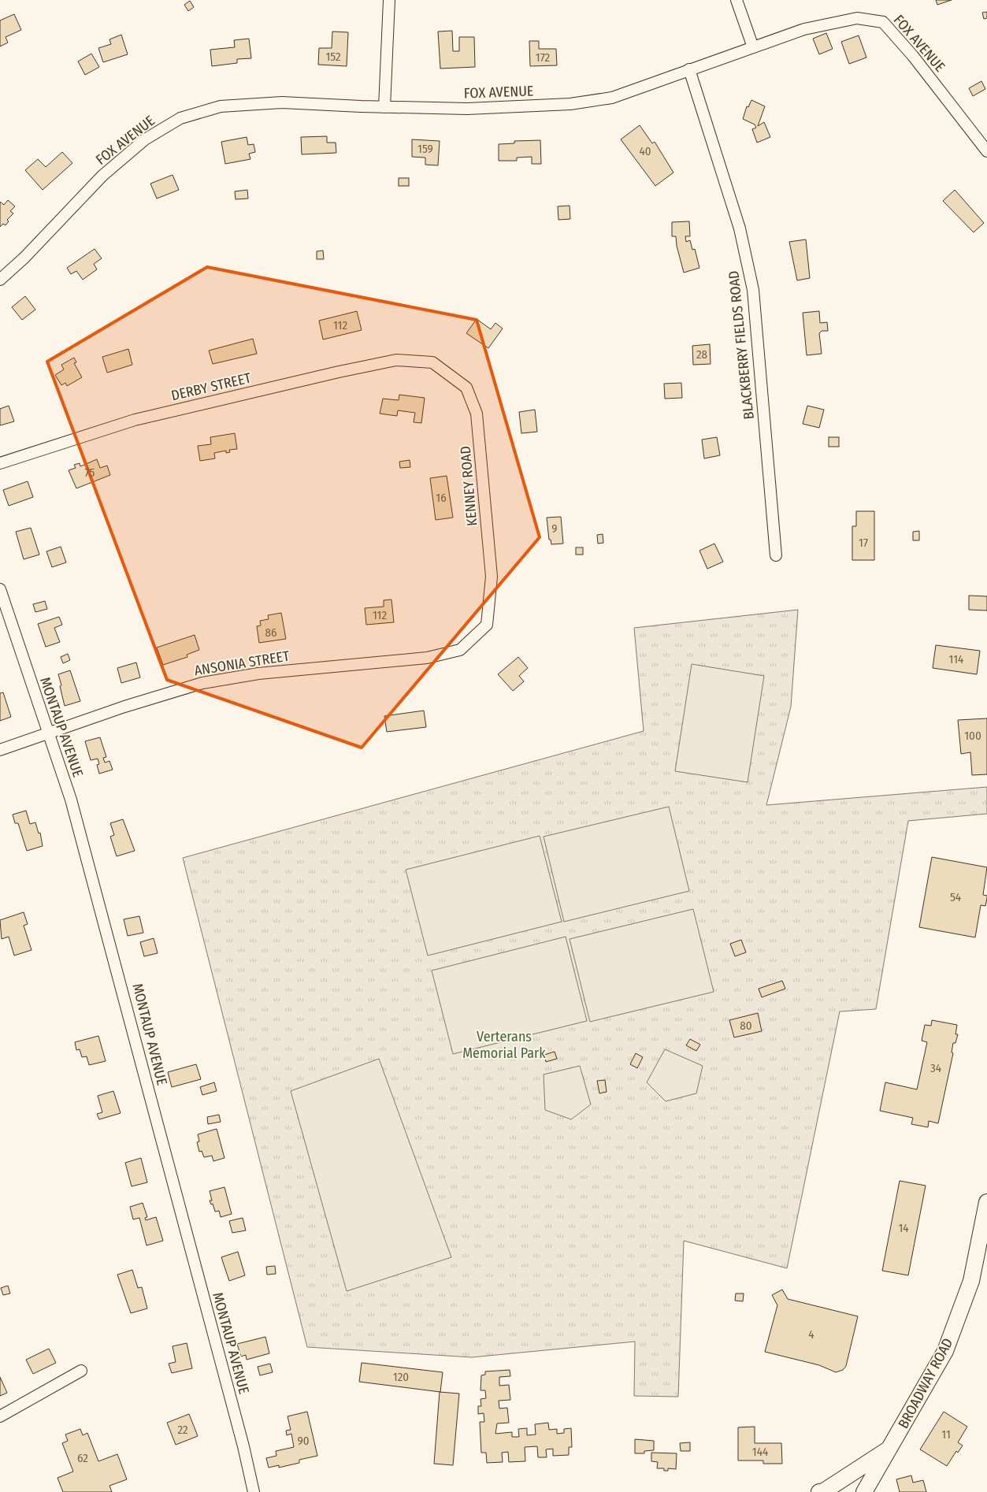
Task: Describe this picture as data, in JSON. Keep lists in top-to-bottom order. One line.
{"streets":{"main road":["BROADWAY ROAD"],"street":["FOX AVENUE","BLACKBERRY FIELDS ROAD","DERBY STREET","KENNEY ROAD","ANSONIA STREET","MONTAUP AVENUE"]},"crossings":[["FOX AVENUE","BLACKBERRY FIELDS ROAD"],["DERBY STREET","KENNEY ROAD"],["KENNEY ROAD","ANSONIA STREET"],["ANSONIA STREET","MONTAUP AVENUE"]],"parks":["Verterans Memorial Park"],"house_numbers":["152","172","159","40","112","28","75","16","9","17","112","86","114","100","54","80","34","14","4","120","22","11","90","144","62"]}
